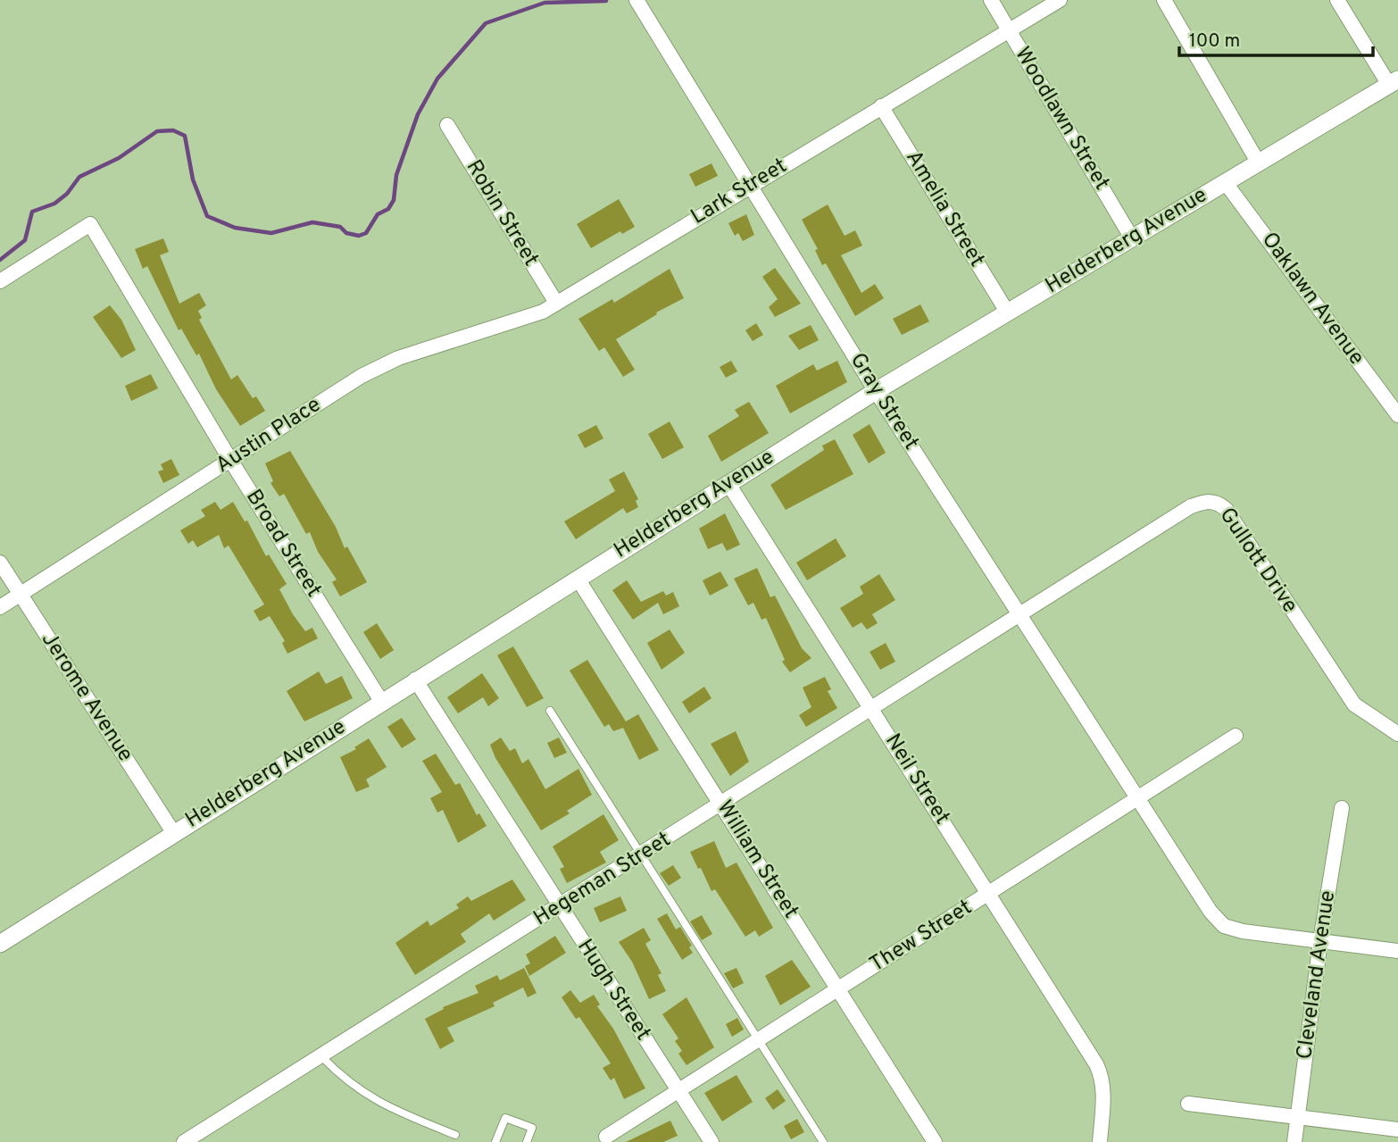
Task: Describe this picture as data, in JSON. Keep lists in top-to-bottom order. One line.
{"streets":{"street":["Woodlawn Street","Lark Street","Amelia Street","Robin Street","Helderberg Avenue","Oaklawn Avenue","Gray Street","Austin Place","Broad Street","Gullott Drive","Jerome Avenue","Neil Street","William Street","Hegeman Street","Thew Street","Cleveland Avenue","Hugh Street"]},"crossings":[["Woodlawn Street","Lark Street"],["Woodlawn Street","Helderberg Avenue"],["Lark Street","Amelia Street"],["Lark Street","Robin Street"],["Lark Street","Gray Street"],["Lark Street","Austin Place"],["Amelia Street","Helderberg Avenue"],["Robin Street","Austin Place"],["Helderberg Avenue","Oaklawn Avenue"],["Helderberg Avenue","Gray Street"],["Helderberg Avenue","Broad Street"],["Helderberg Avenue","Jerome Avenue"],["Helderberg Avenue","Neil Street"],["Helderberg Avenue","William Street"],["Helderberg Avenue","Hugh Street"],["Gray Street","Gullott Drive"],["Gray Street","Hegeman Street"],["Gray Street","Thew Street"],["Gray Street","Cleveland Avenue"],["Austin Place","Broad Street"],["Austin Place","Jerome Avenue"],["Gullott Drive","Hegeman Street"],["Neil Street","Hegeman Street"],["Neil Street","Thew Street"],["William Street","Hegeman Street"],["William Street","Thew Street"],["Hegeman Street","Hugh Street"],["Thew Street","Hugh Street"]],"scale_bar":"100 m"}
